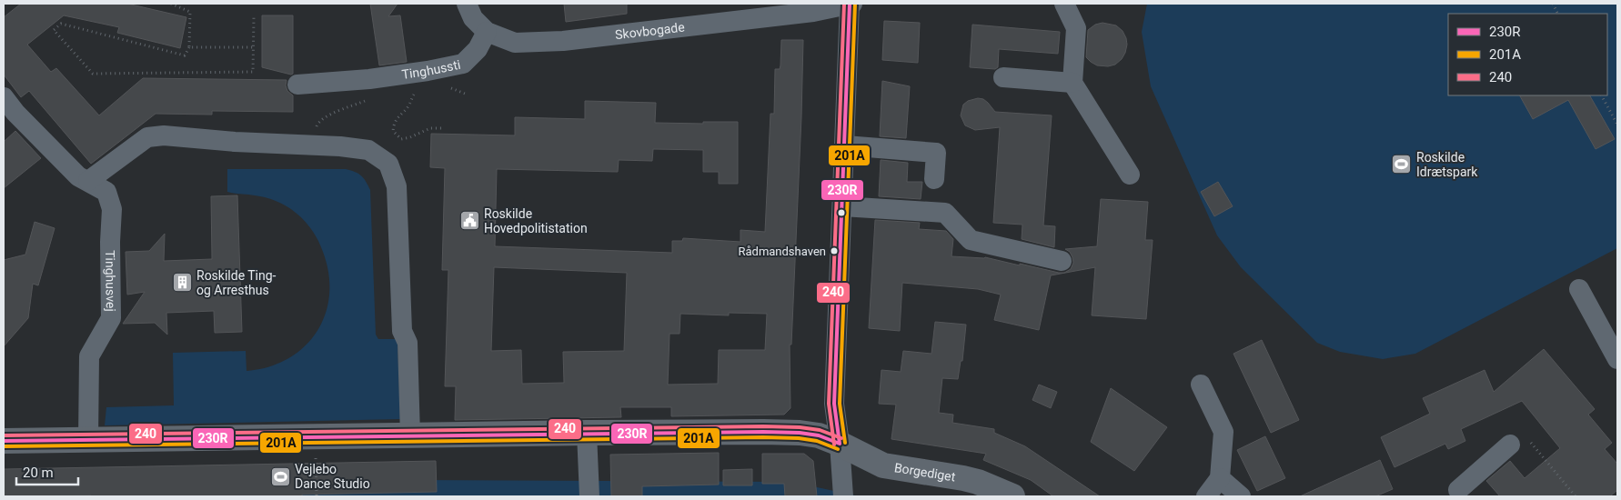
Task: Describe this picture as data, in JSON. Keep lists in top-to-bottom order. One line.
{"streets":{"main road":["Borgediget"],"street":["Skovbogade","Tinghussti","Tinghusvej"]},"crossings":[["Skovbogade","Tinghussti"],["Tinghusvej","Borgediget"]],"places":{"sports":["Roskilde Idrætspark","Vejlebo Dance Studio"],"public building":["Roskilde Hovedpolitistation"],"other":["Rådmandshaven"],"building":["Roskilde Ting- og Arresthus"]},"lines":["transit line 230R","transit line 201A","transit line 240"],"legend":["230R","201A","240"],"scale_bar":"20 m"}
